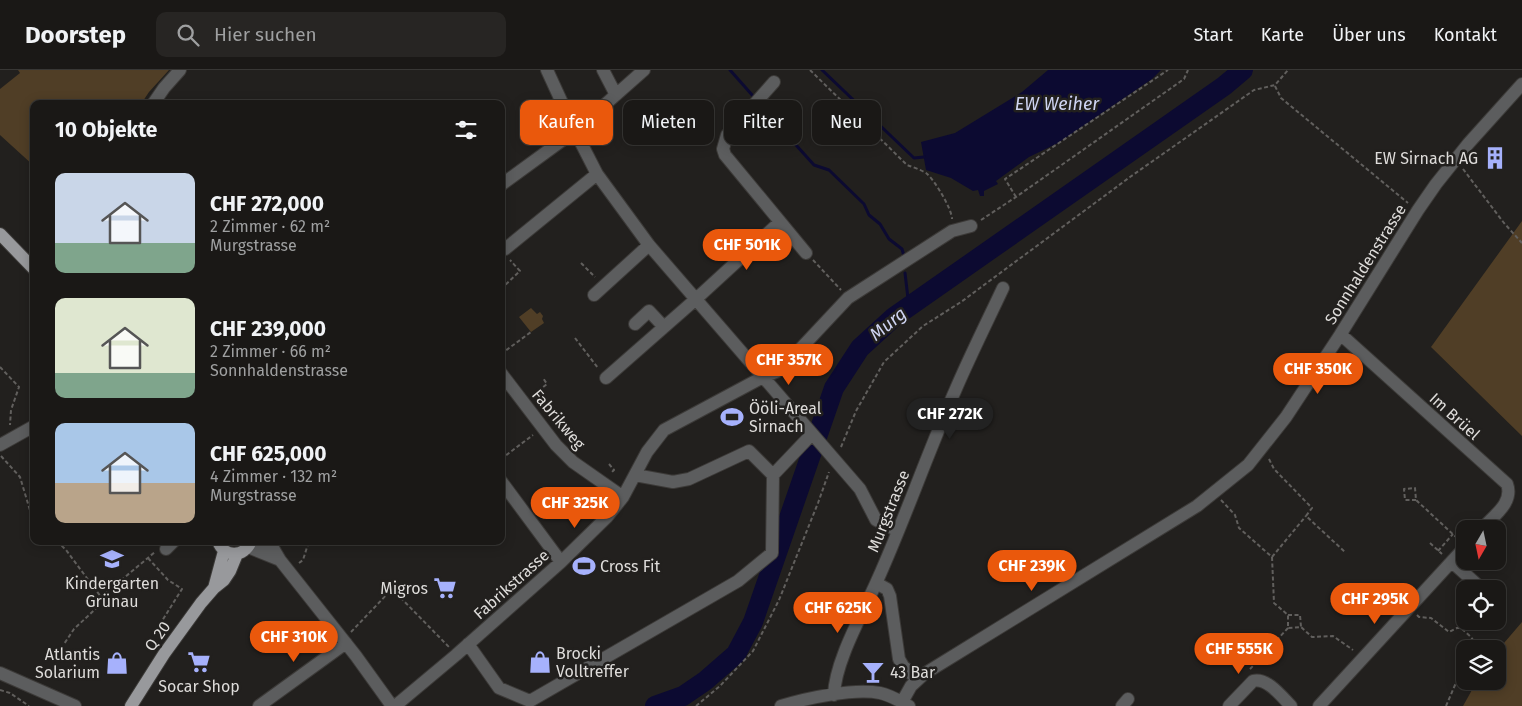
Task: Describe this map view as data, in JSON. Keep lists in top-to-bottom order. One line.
{"streets":{"main road":["Q 20"],"street":["Sonnhaldenstrasse","Im Brüel","Fabrikweg","Murgstrasse","Fabrikstrasse"]},"crossings":[["Sonnhaldenstrasse","Im Brüel"],["Fabrikweg","Fabrikstrasse"]],"water":["EW Weiher","Murg"],"places":{"building":["EW Sirnach AG"],"sports":["Ööli-Areal Sirnach","Cross Fit"],"school or university":["Kindergarten Grünau"],"supermarket":["Migros","Socar Shop"],"shop":["Brocki Volltreffer","Atlantis Solarium"],"bar":["43 Bar"]},"north":"bottom","page":{"header":"Doorstep","search":"Hier suchen","nav":["Start","Karte","Über uns","Kontakt"],"chip":["Kaufen","Mieten","Filter","Neu"],"heading":"10 Objekte","list":[{"name":"CHF 272,000","note":"2 Zimmer · 62 m² · Murgstrasse"},{"name":"CHF 239,000","note":"2 Zimmer · 66 m² · Sonnhaldenstrasse"},{"name":"CHF 625,000","note":"4 Zimmer · 132 m² · Murgstrasse"}],"price":["CHF 501K","CHF 357K","CHF 350K","CHF 272K","CHF 325K","CHF 239K","CHF 295K","CHF 625K","CHF 310K","CHF 555K"]}}
